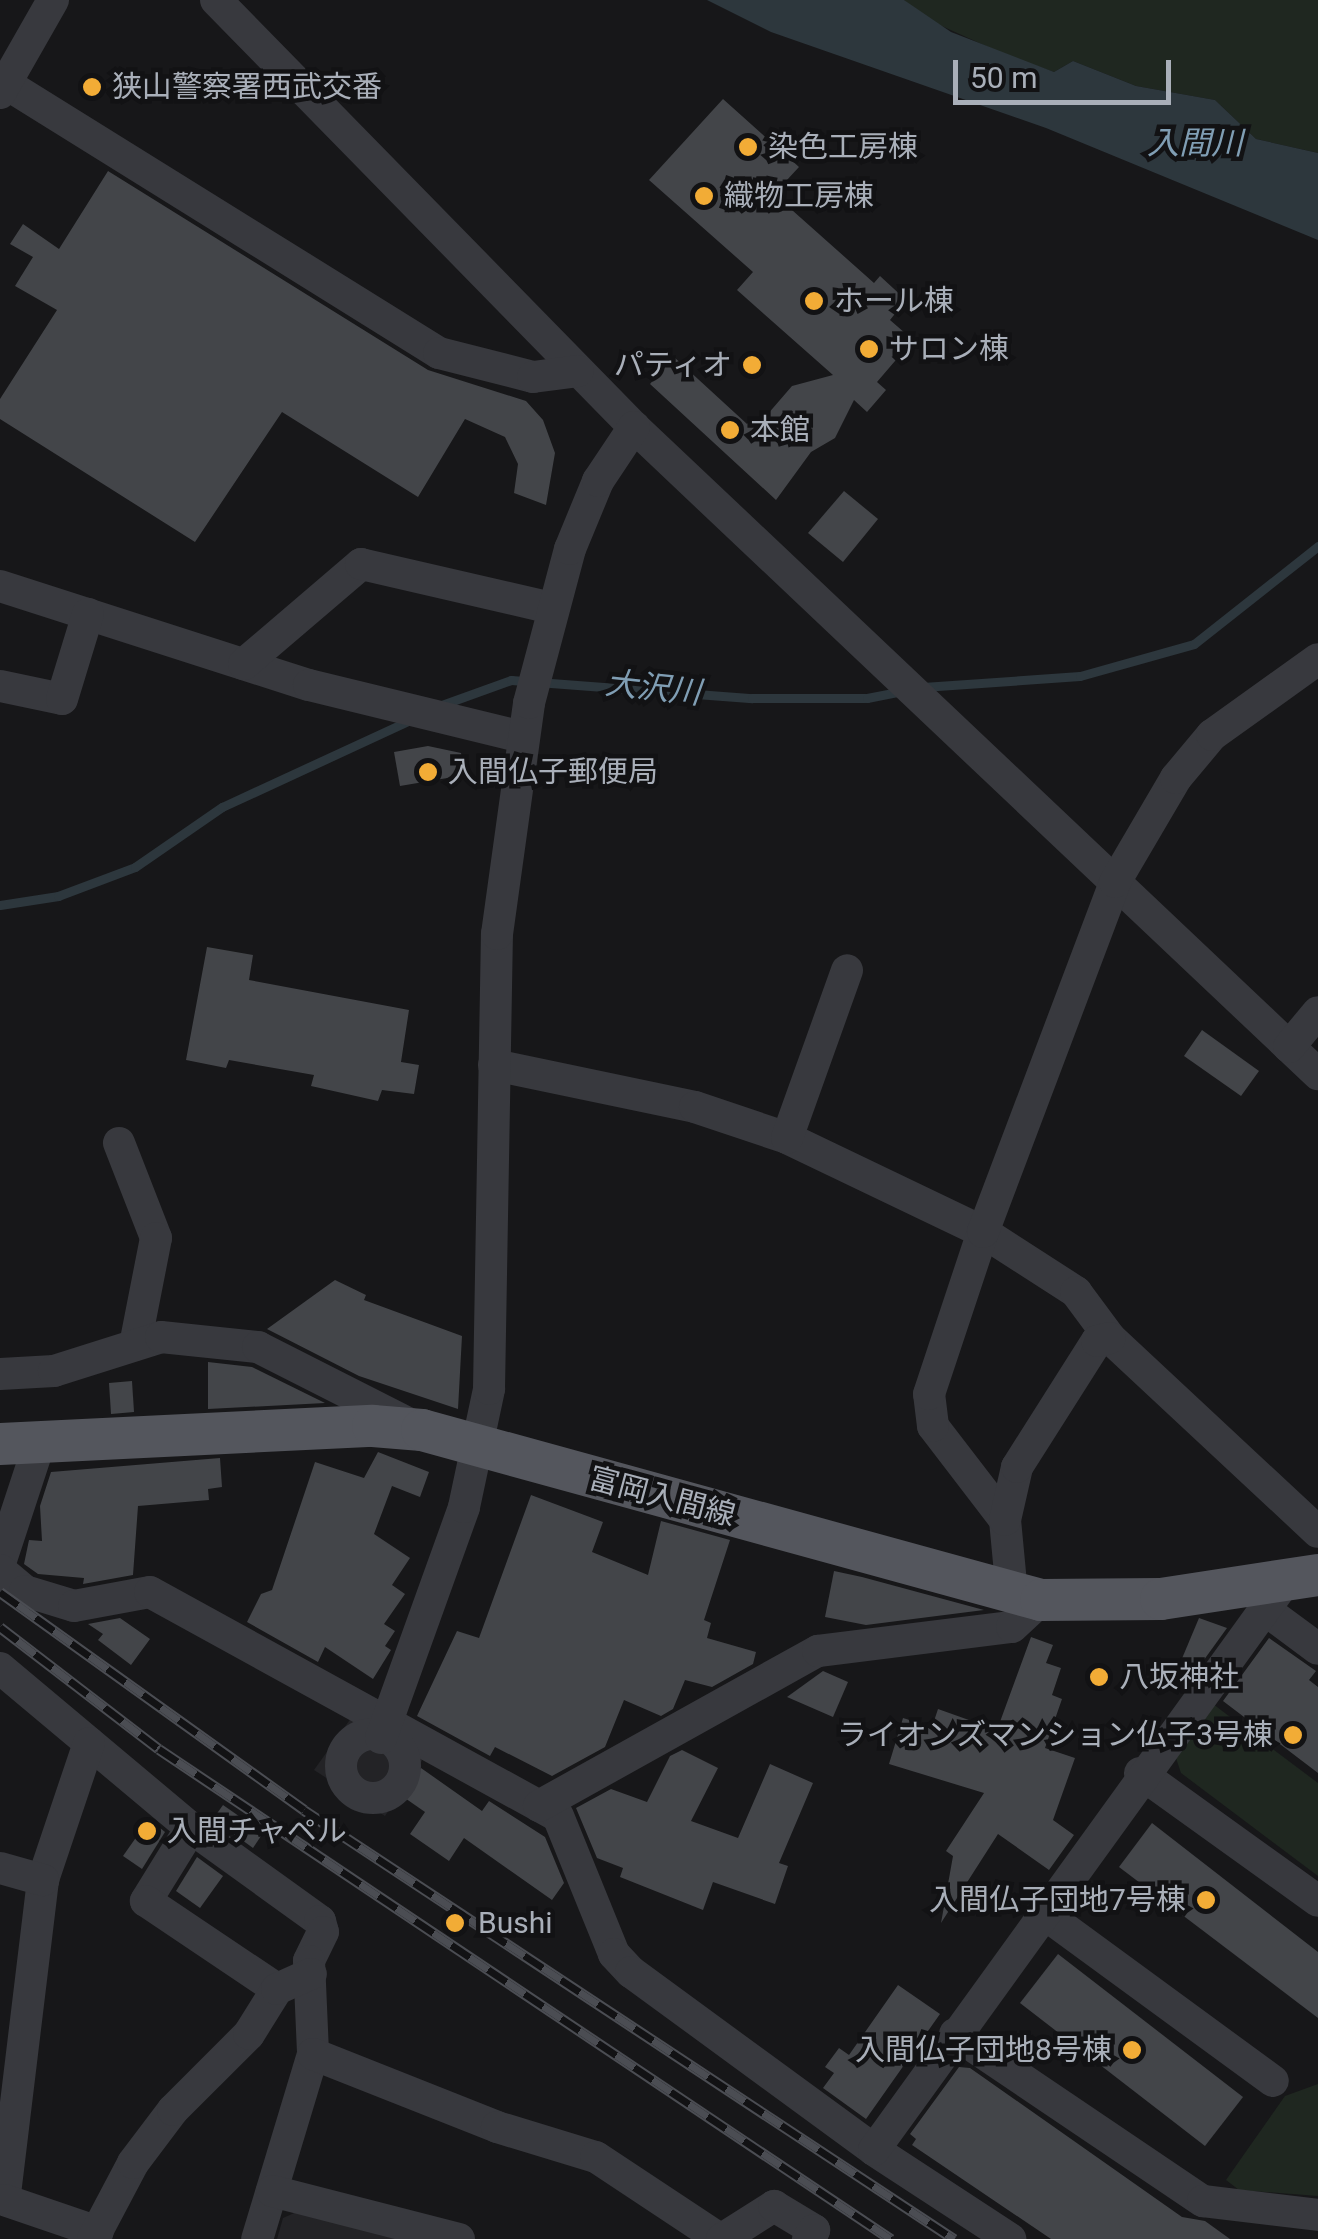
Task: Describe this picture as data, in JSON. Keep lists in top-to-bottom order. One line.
{"streets":{"main road":["富岡入間線"]},"water":["入間川","大沢川"],"places":["狭山警察署西武交番","染色工房棟","織物工房棟","ホール棟","サロン棟","パティオ","本館","入間仏子郵便局","八坂神社","ライオンズマンション仏子3号棟","入間チャペル","入間仏子団地7号棟","Bushi","入間仏子団地8号棟"],"scale_bar":"50 m"}
